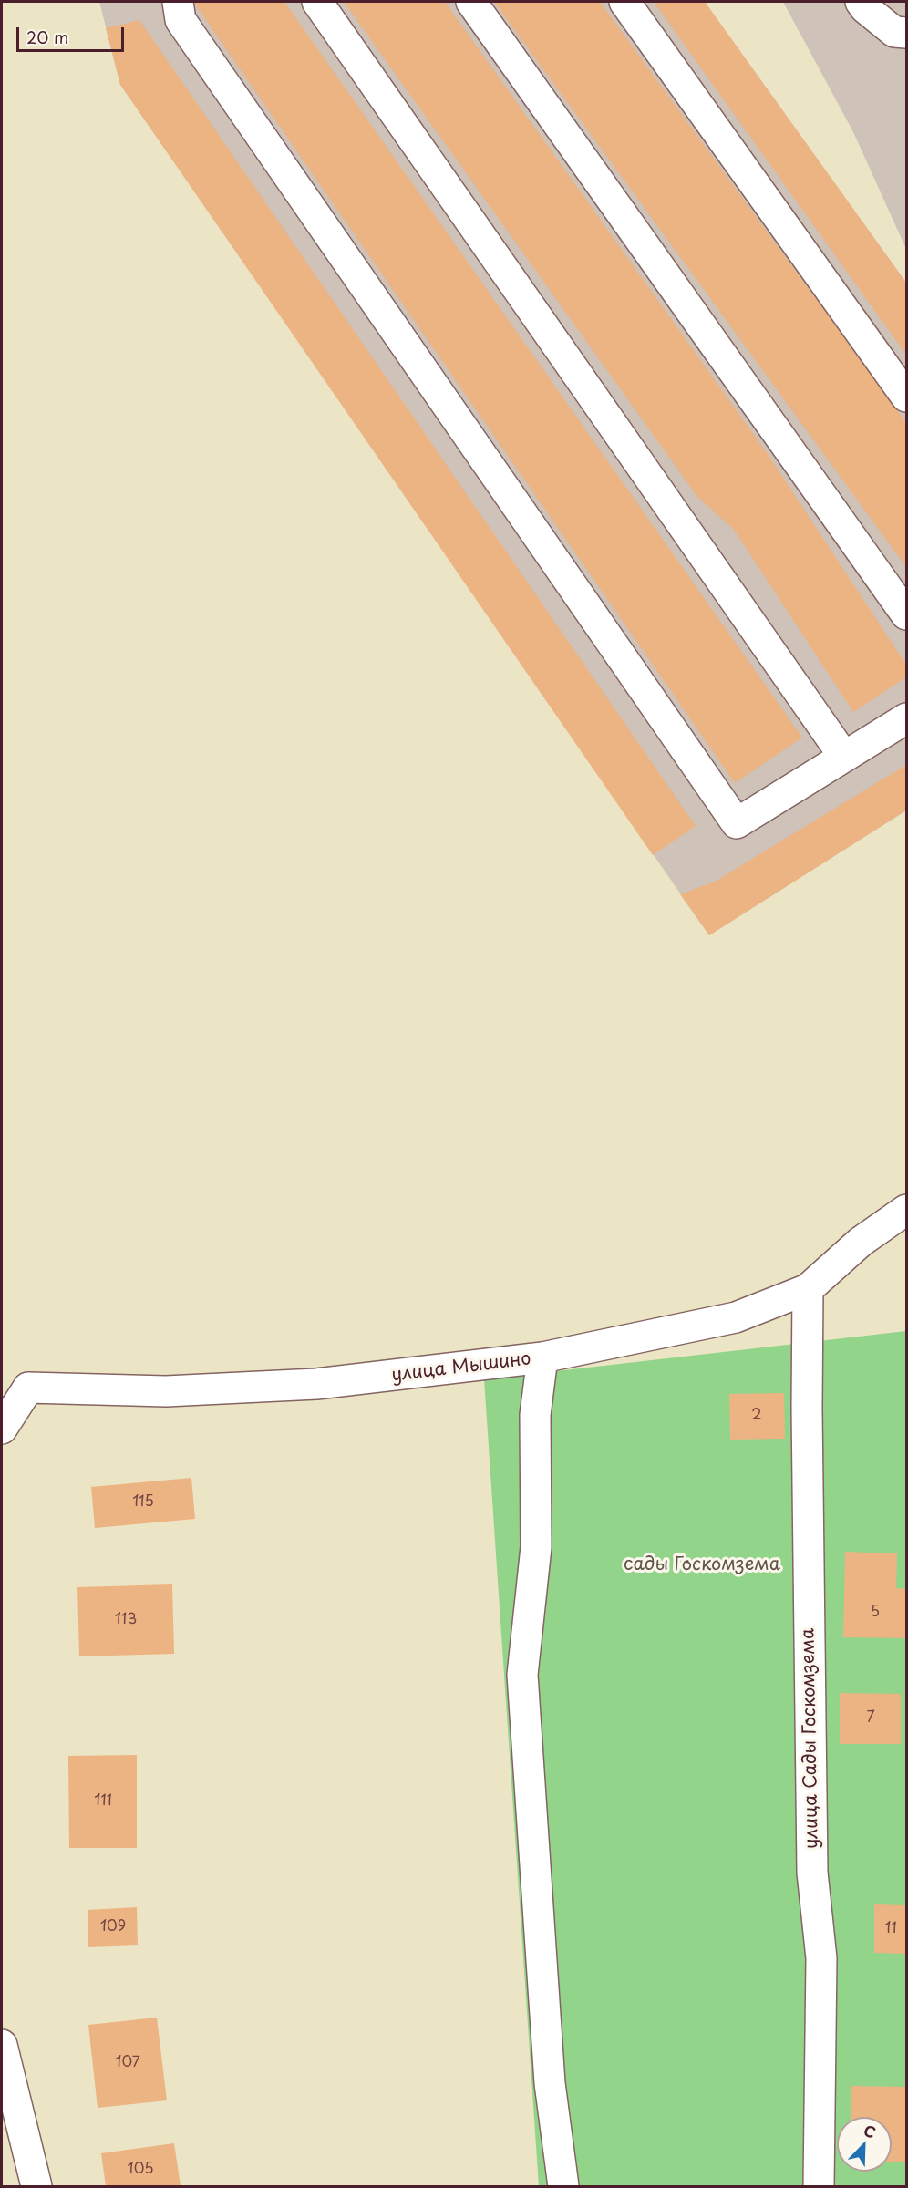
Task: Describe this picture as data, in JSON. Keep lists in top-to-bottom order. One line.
{"streets":{"street":["улица Мышино","улица Сады Госкомзема"]},"crossings":[["улица Мышино","улица Сады Госкомзема"]],"parks":["сады Госкомзема"],"house_numbers":["2","115","5","113","7","111","109","11","107","105"],"scale_bar":"20 m","north":"top right"}
